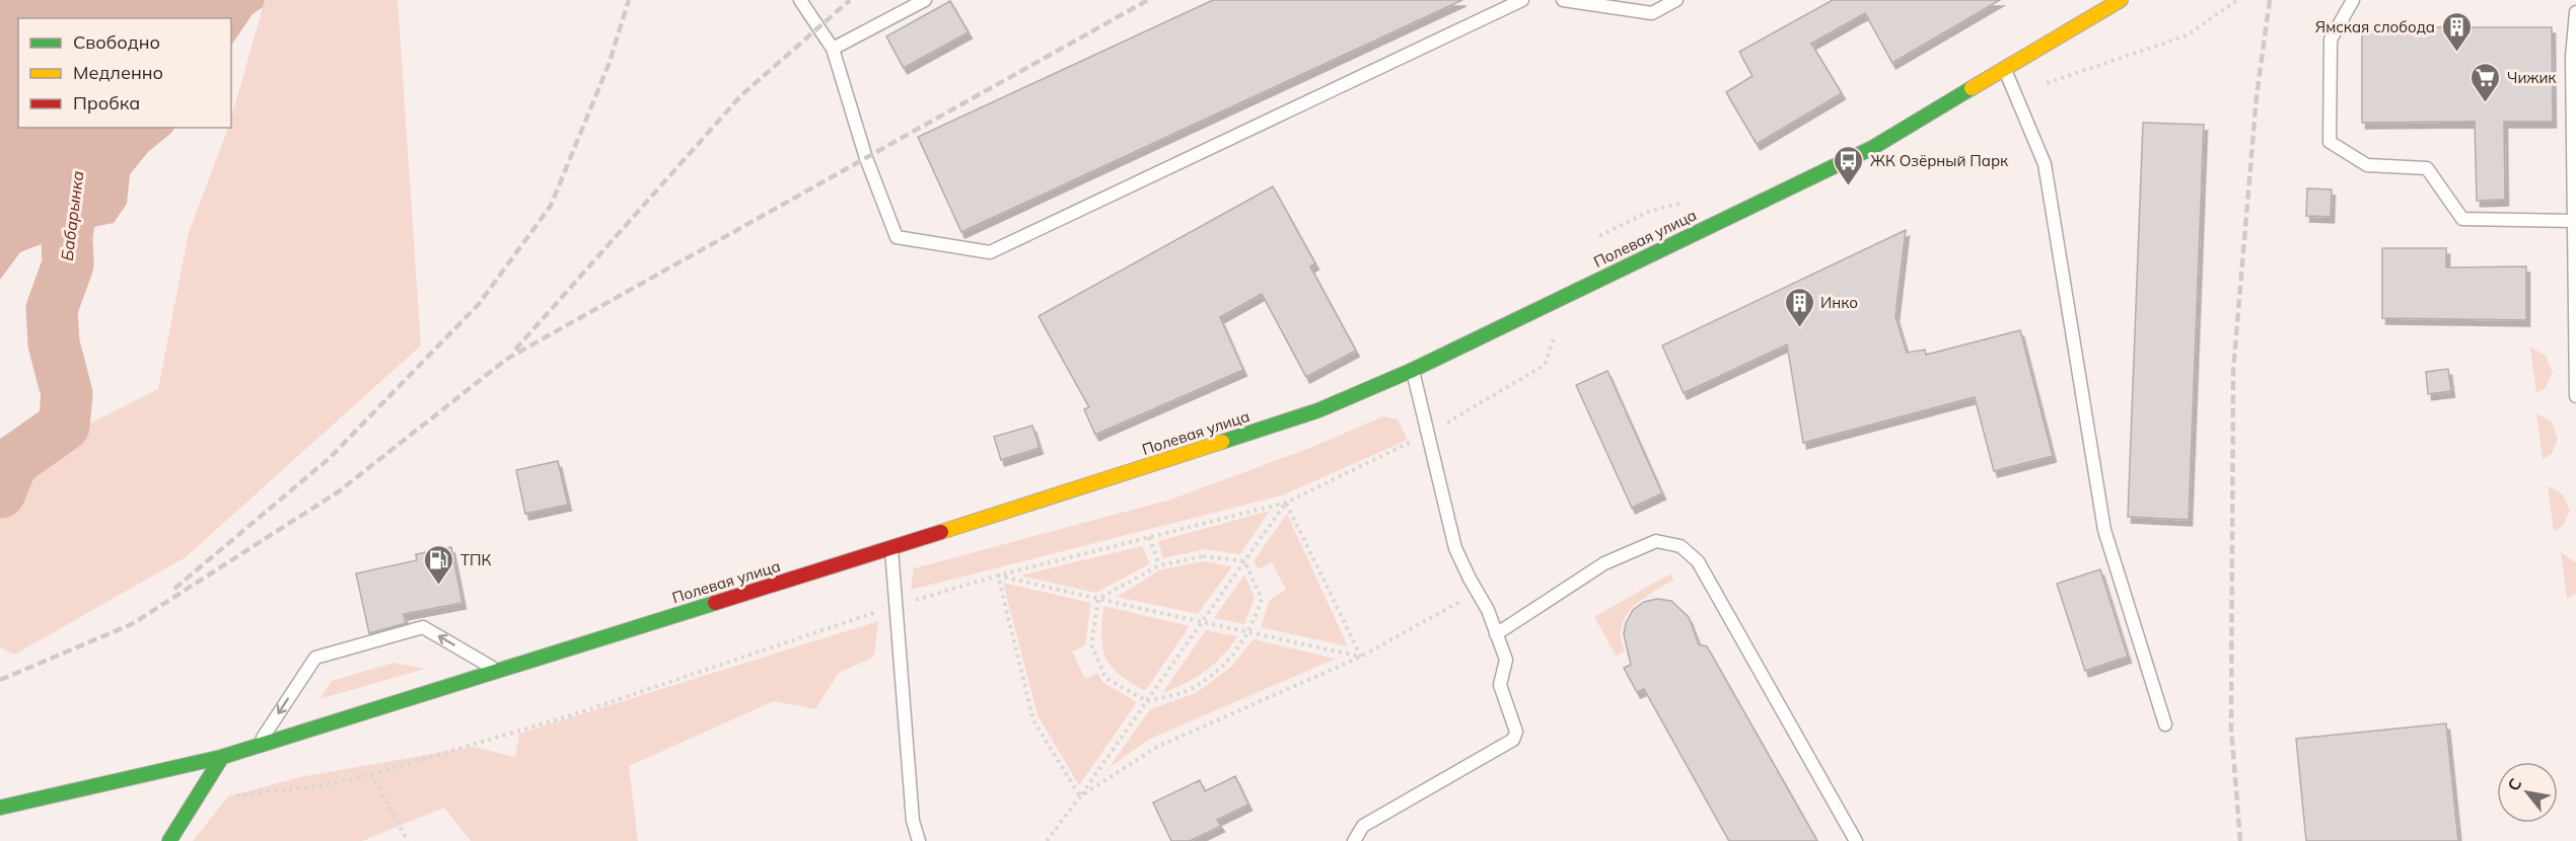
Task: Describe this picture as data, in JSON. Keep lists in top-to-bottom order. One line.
{"streets":{"street":["Полевая улица"]},"water":["Бабарынка"],"places":{"building":["Ямская слобода","Инко"],"supermarket":["Чижик"],"bus stop":["ЖК Озёрный Парк"],"fuel station":["ТПК"]},"legend":["Свободно","Медленно","Пробка"],"north":"top left"}
